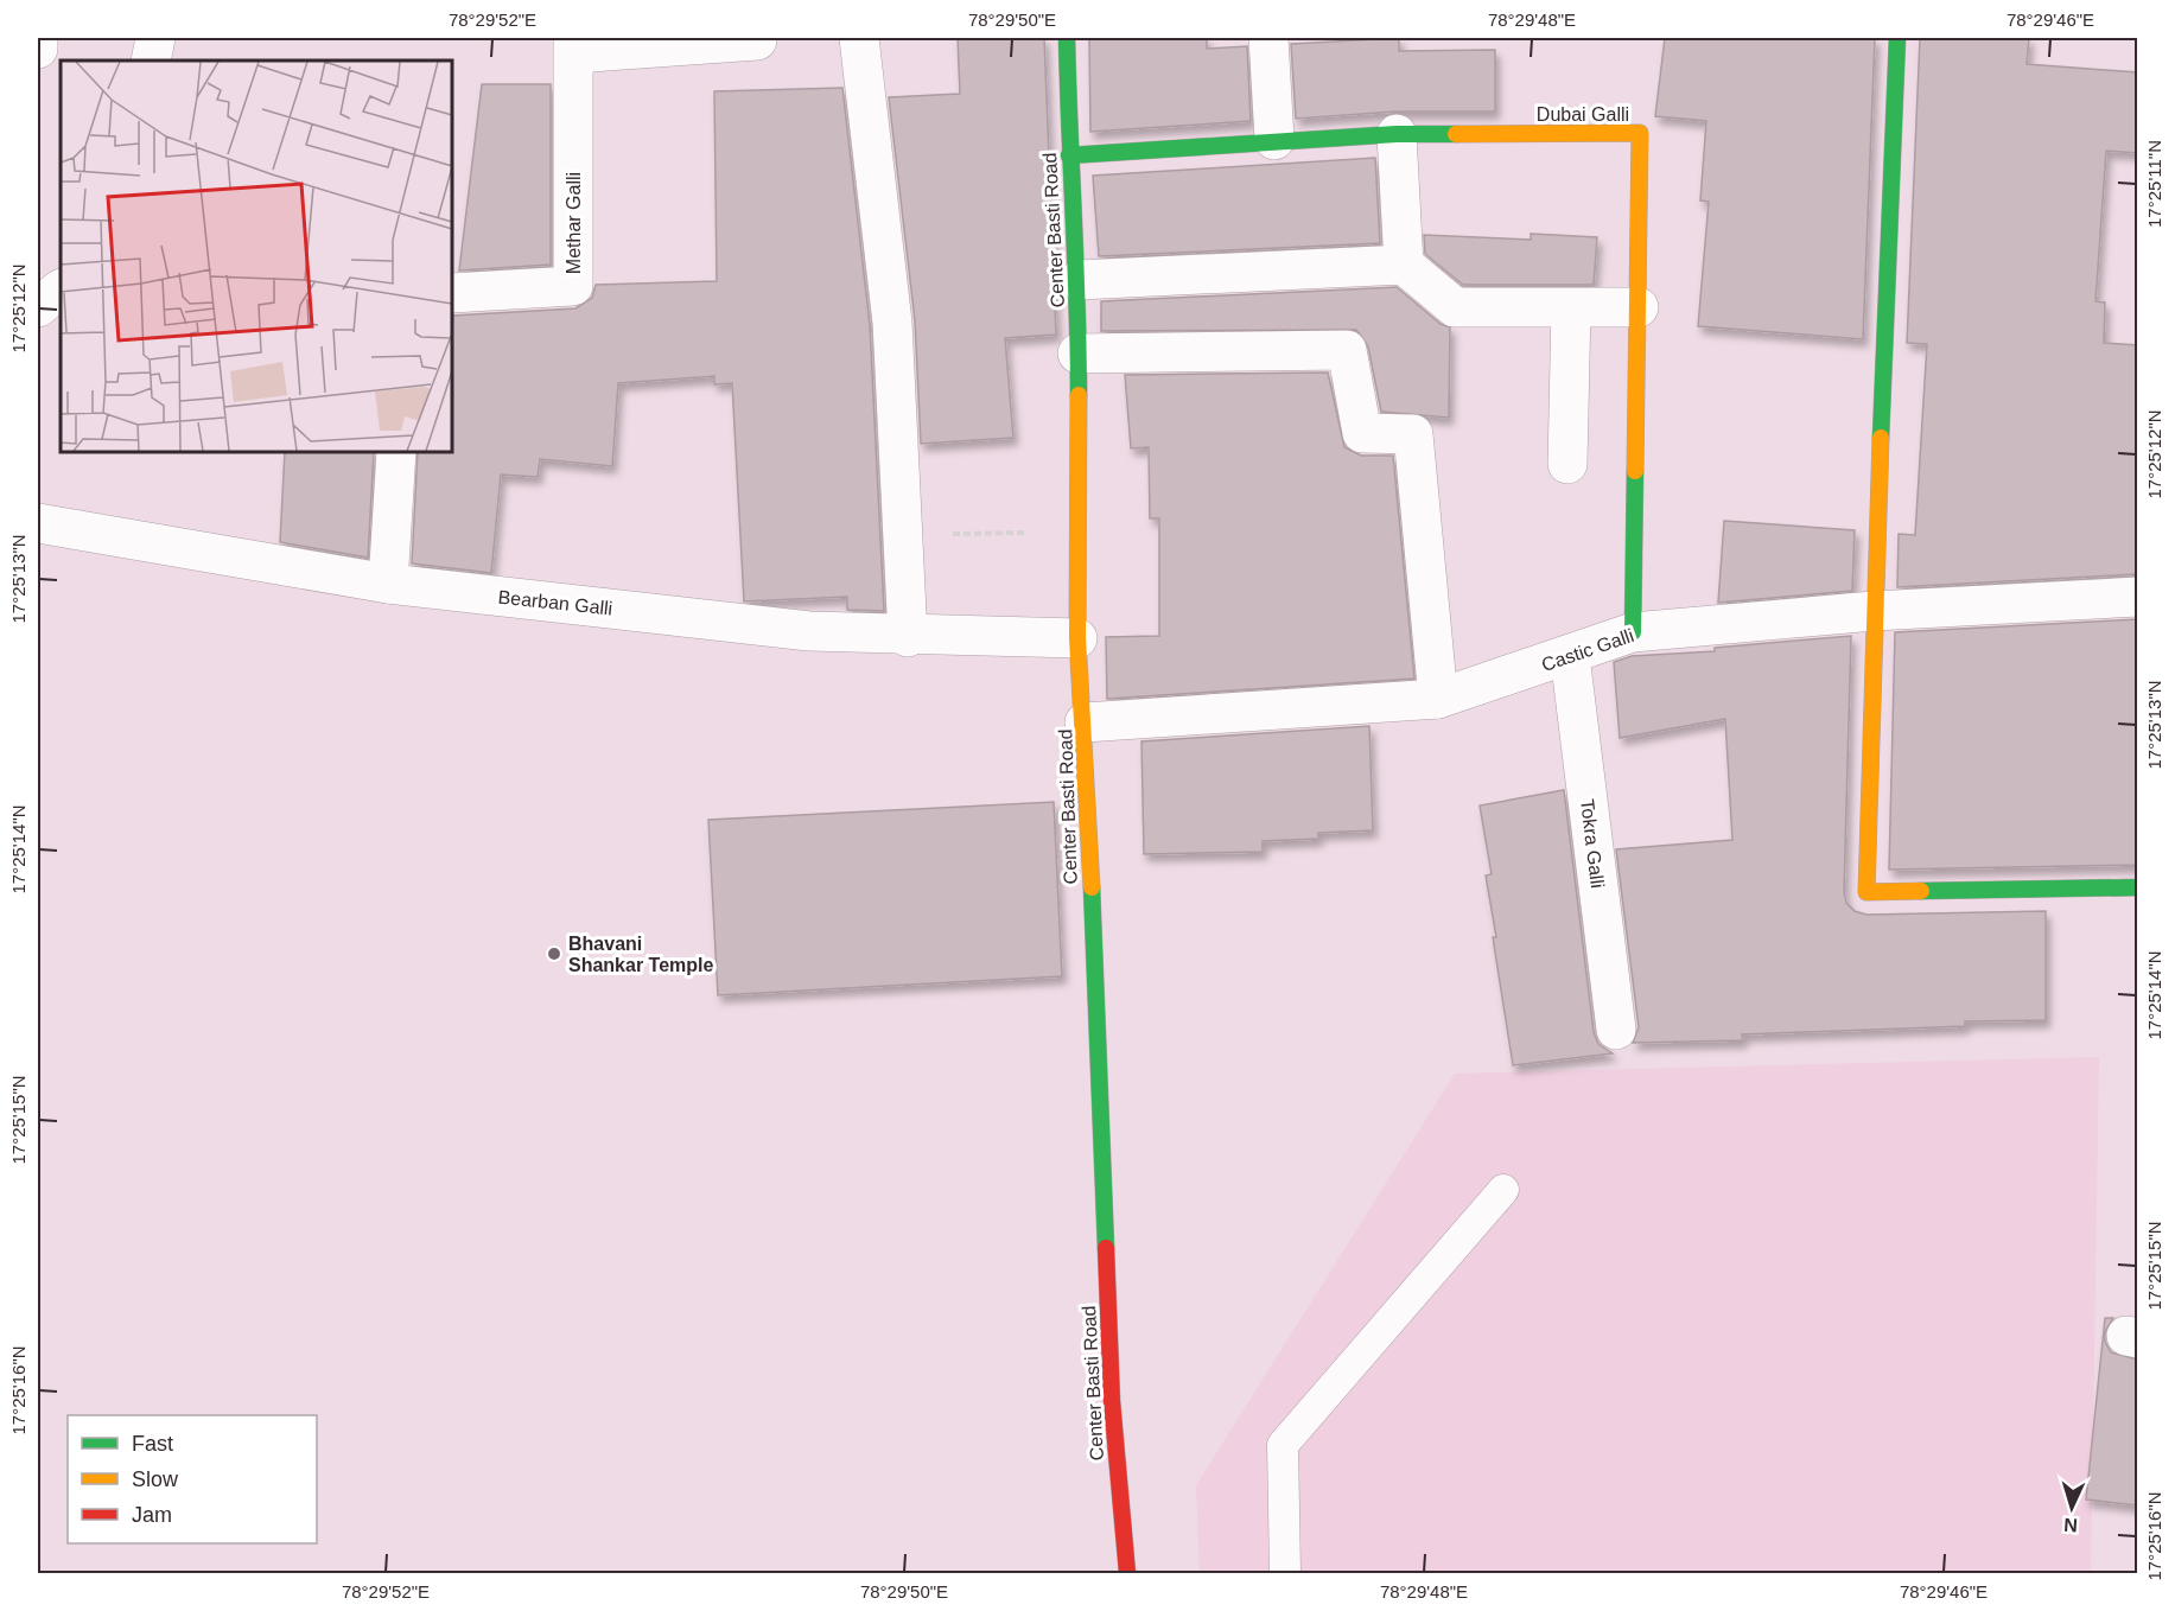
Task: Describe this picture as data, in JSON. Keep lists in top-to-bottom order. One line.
{"streets":{"street":["Dubai Galli","Methar Galli","Center Basti Road","Bearban Galli","Castic Galli","Tokra Galli"]},"crossings":[["Dubai Galli","Center Basti Road"],["Dubai Galli","Castic Galli"],["Center Basti Road","Bearban Galli"],["Center Basti Road","Castic Galli"],["Castic Galli","Tokra Galli"]],"places":["Bhavani Shankar Temple"],"legend":["Fast","Slow","Jam"],"north":"bottom","coordinates":["78°29'52\"E","78°29'50\"E","78°29'48\"E","78°29'46\"E","17°25'11\"N","17°25'12\"N","17°25'13\"N","17°25'14\"N","17°25'15\"N","17°25'16\"N"]}
